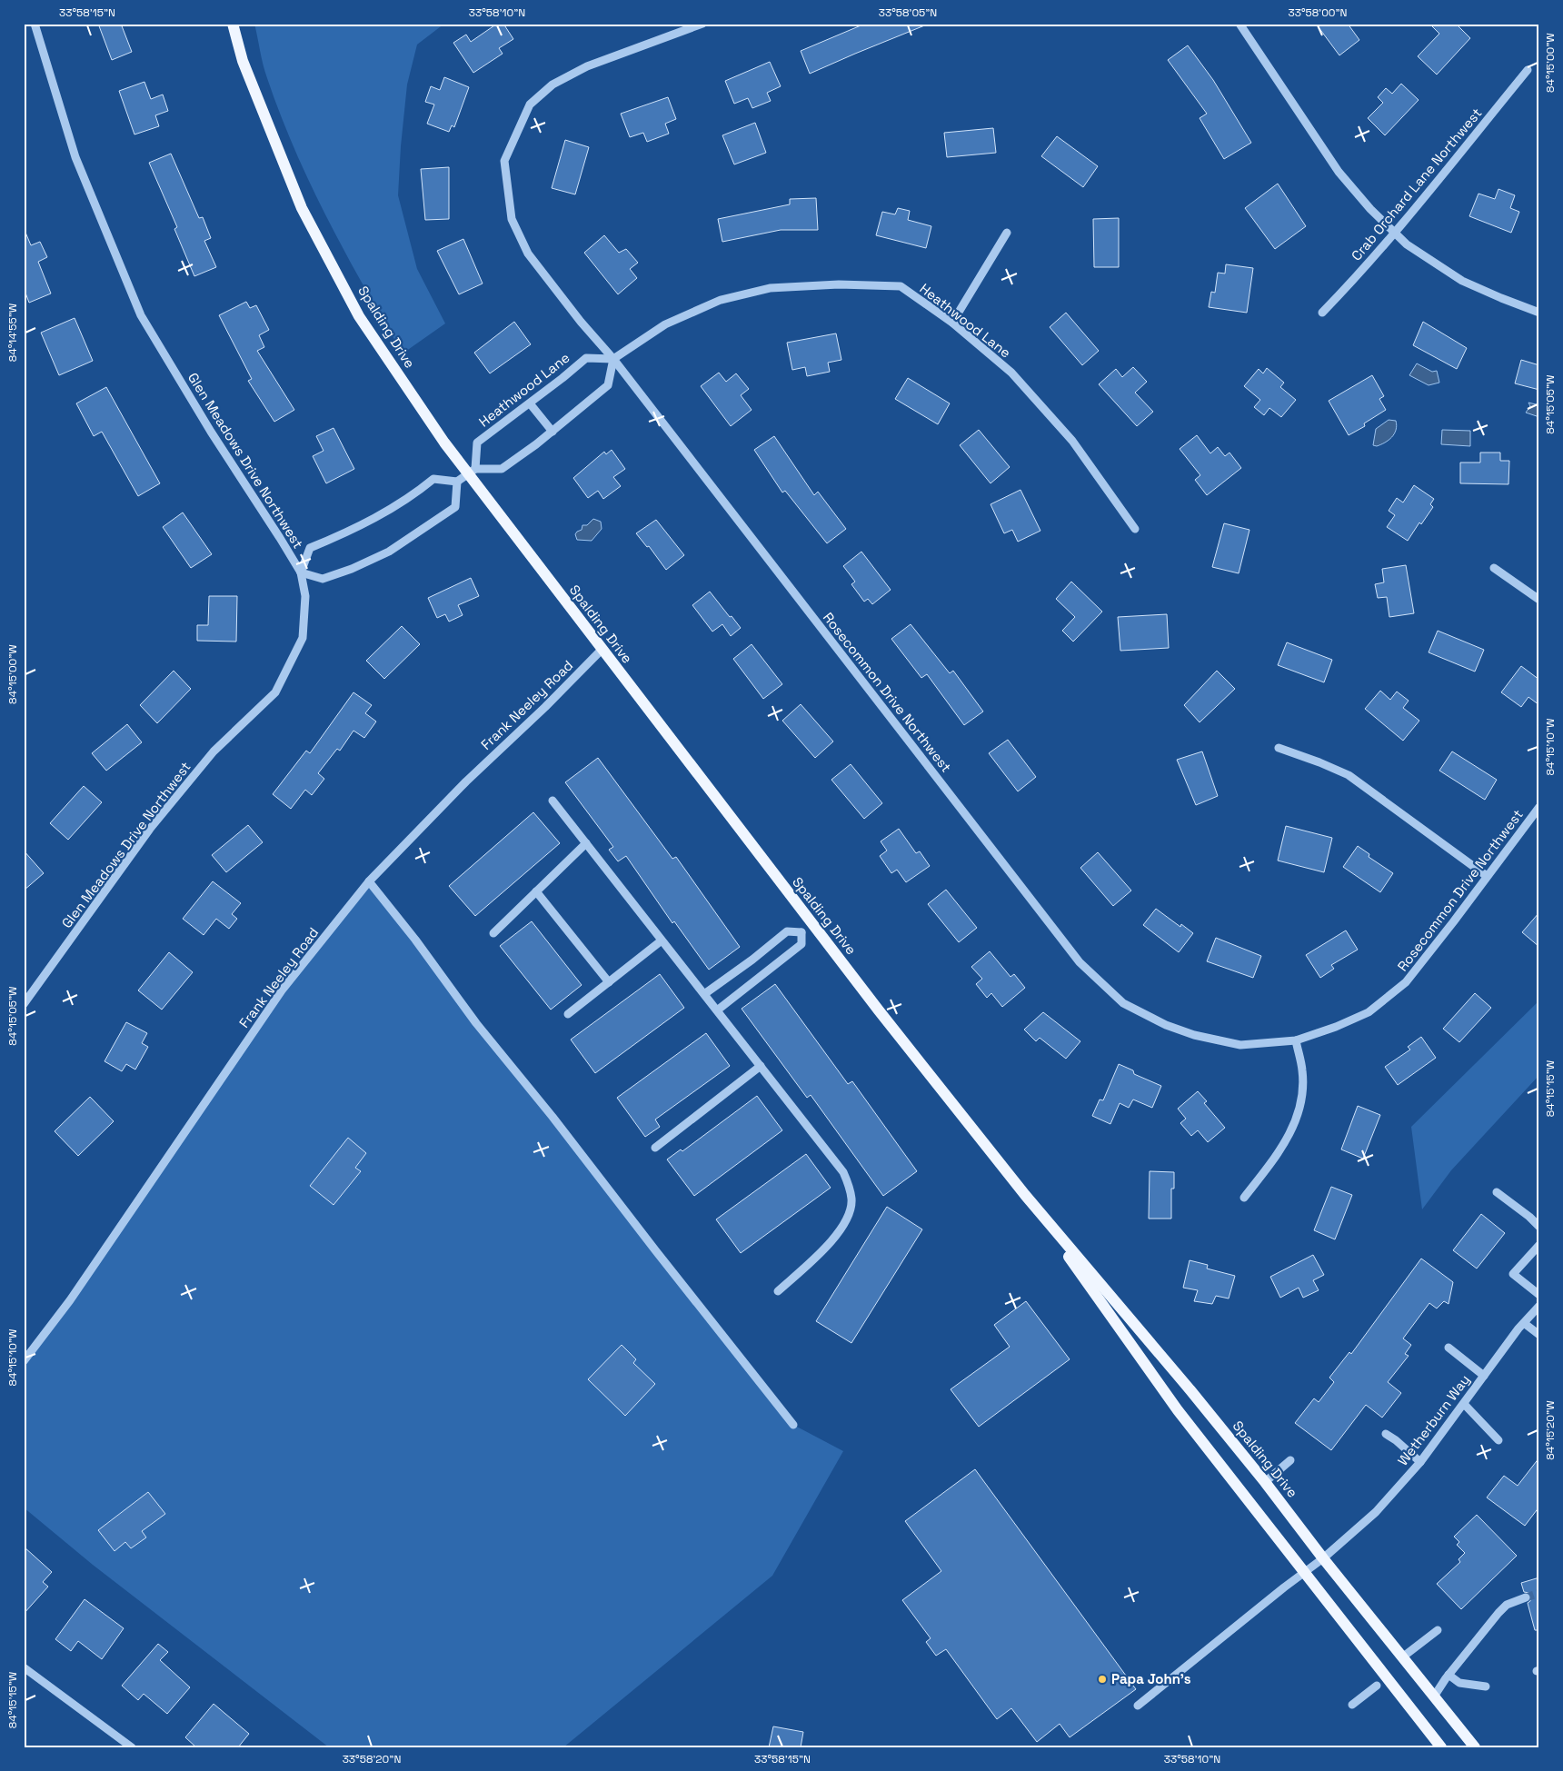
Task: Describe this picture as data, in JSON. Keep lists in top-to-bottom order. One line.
{"streets":{"main road":["Spalding Drive"],"street":["Crab Orchard Lane Northwest","Heathwood Lane","Glen Meadows Drive Northwest","Rosecommon Drive Northwest","Frank Neeley Road","Wetherburn Way"]},"crossings":[["Heathwood Lane","Spalding Drive"],["Heathwood Lane","Rosecommon Drive Northwest"],["Spalding Drive","Frank Neeley Road"],["Spalding Drive","Wetherburn Way"]],"places":["Papa John's"],"coordinates":["33°58'15\"N","33°58'10\"N","33°58'05\"N","33°58'00\"N","84°15'00\"W","84°14'55\"W","84°15'05\"W","84°15'10\"W","84°15'15\"W","84°15'20\"W","33°58'20\"N"]}
